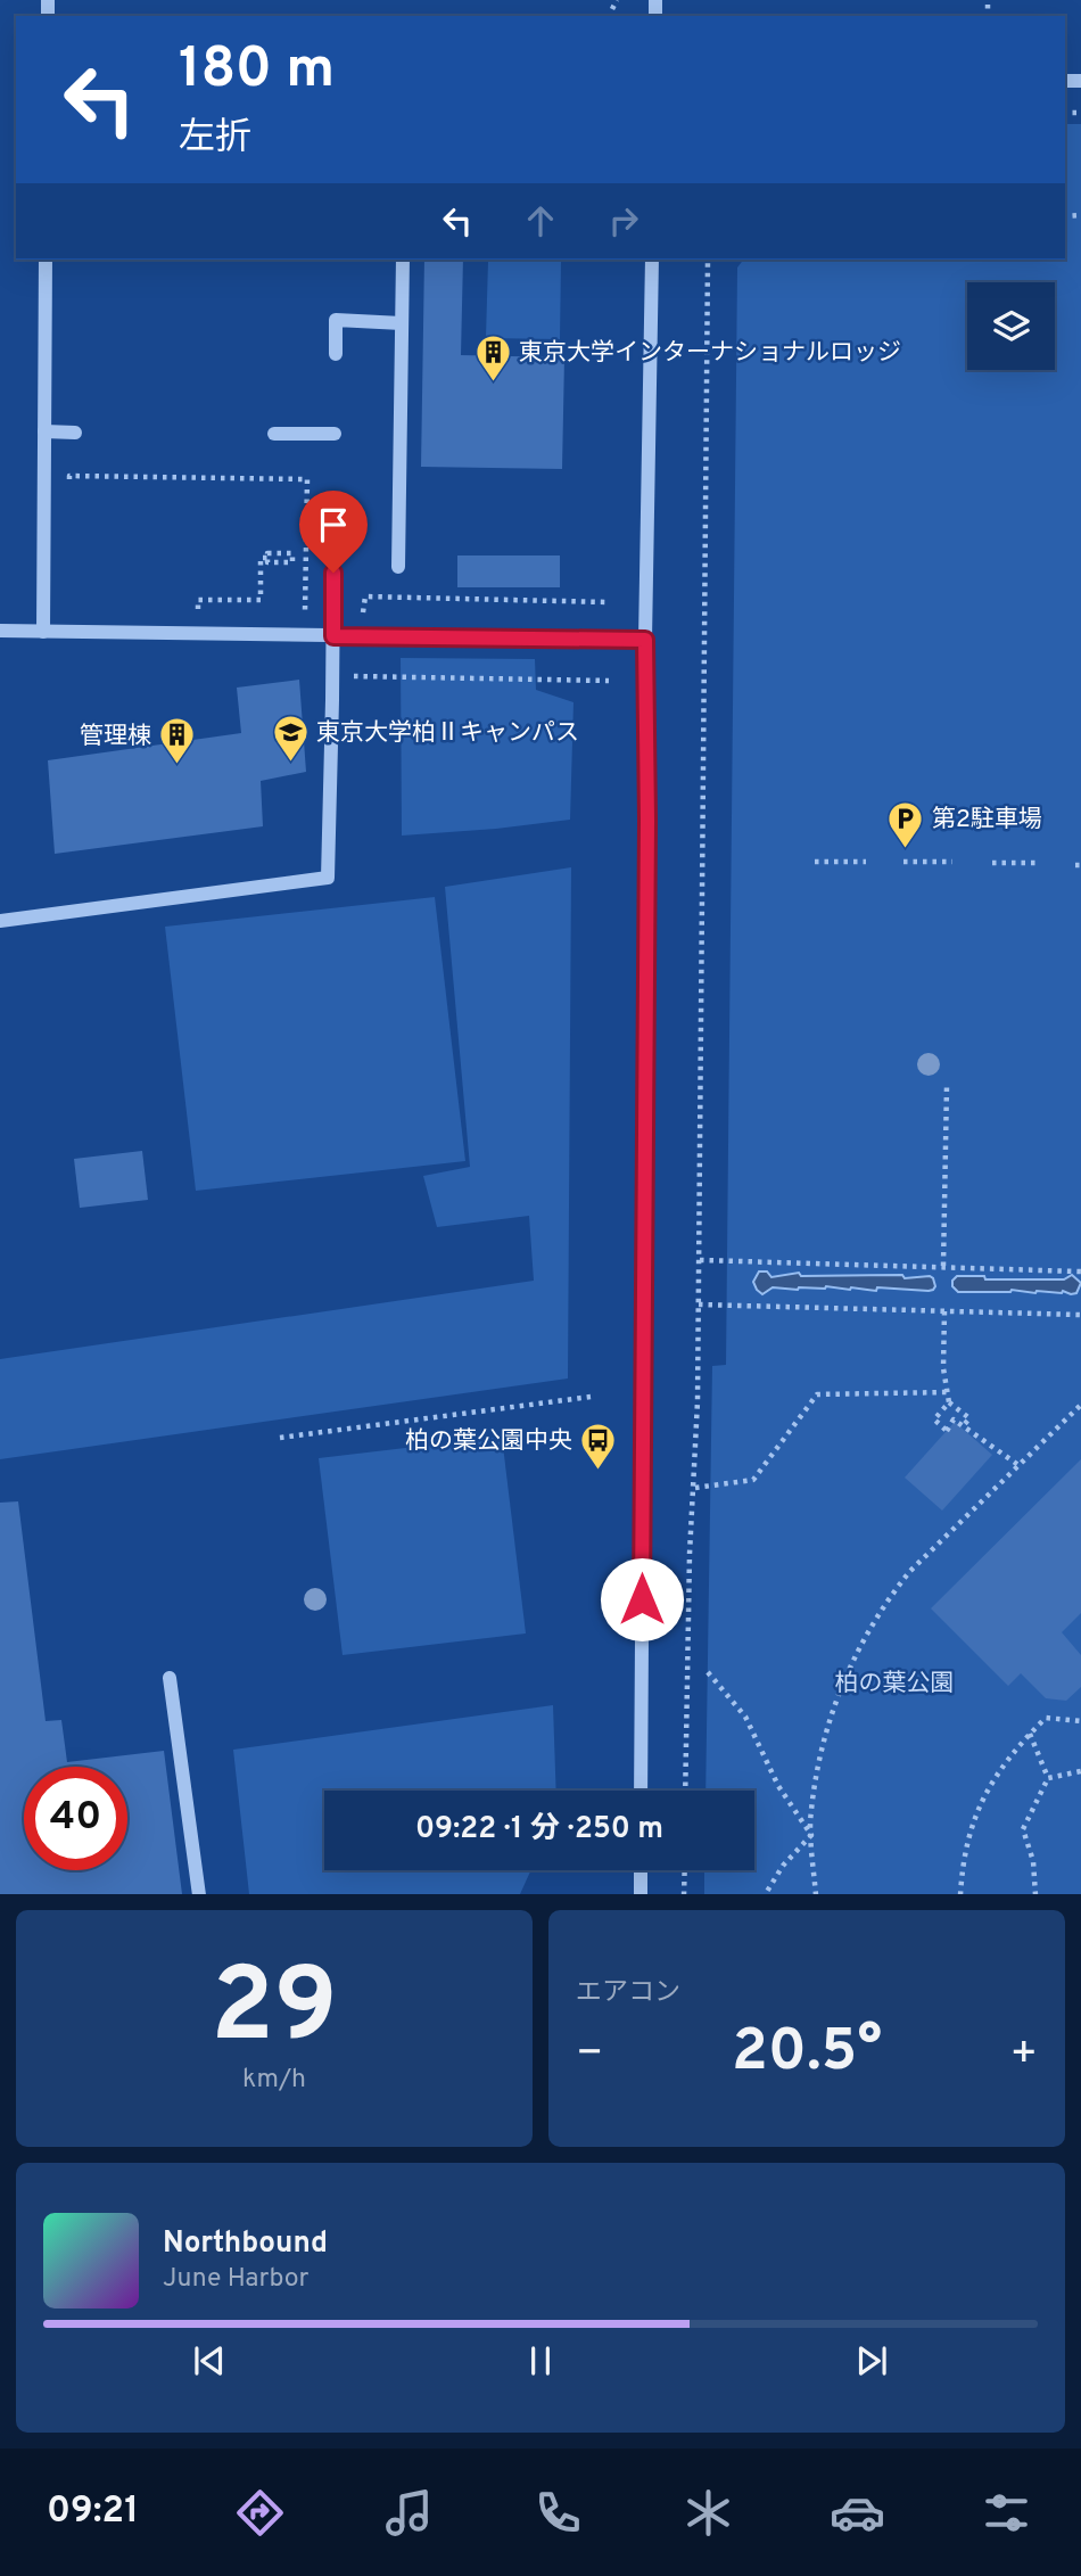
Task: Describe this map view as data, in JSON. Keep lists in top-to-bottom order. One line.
{"parks":["柏の葉公園"],"places":{"building":["東京大学インターナショナルロッジ","管理棟"],"school or university":["東京大学柏Ⅱキャンパス"],"parking":["第2駐車場"],"bus stop":["柏の葉公園中央"]},"page":{"turn":["180 m","左折"],"limit":"40","trip":"09:22 · 1 分 · 250 m","tile":[["29","km/h"],"エアコン"],"heat":["−","20.5°","+"],"song":["Northbound","June Harbor"],"tabs":"09:21"}}
